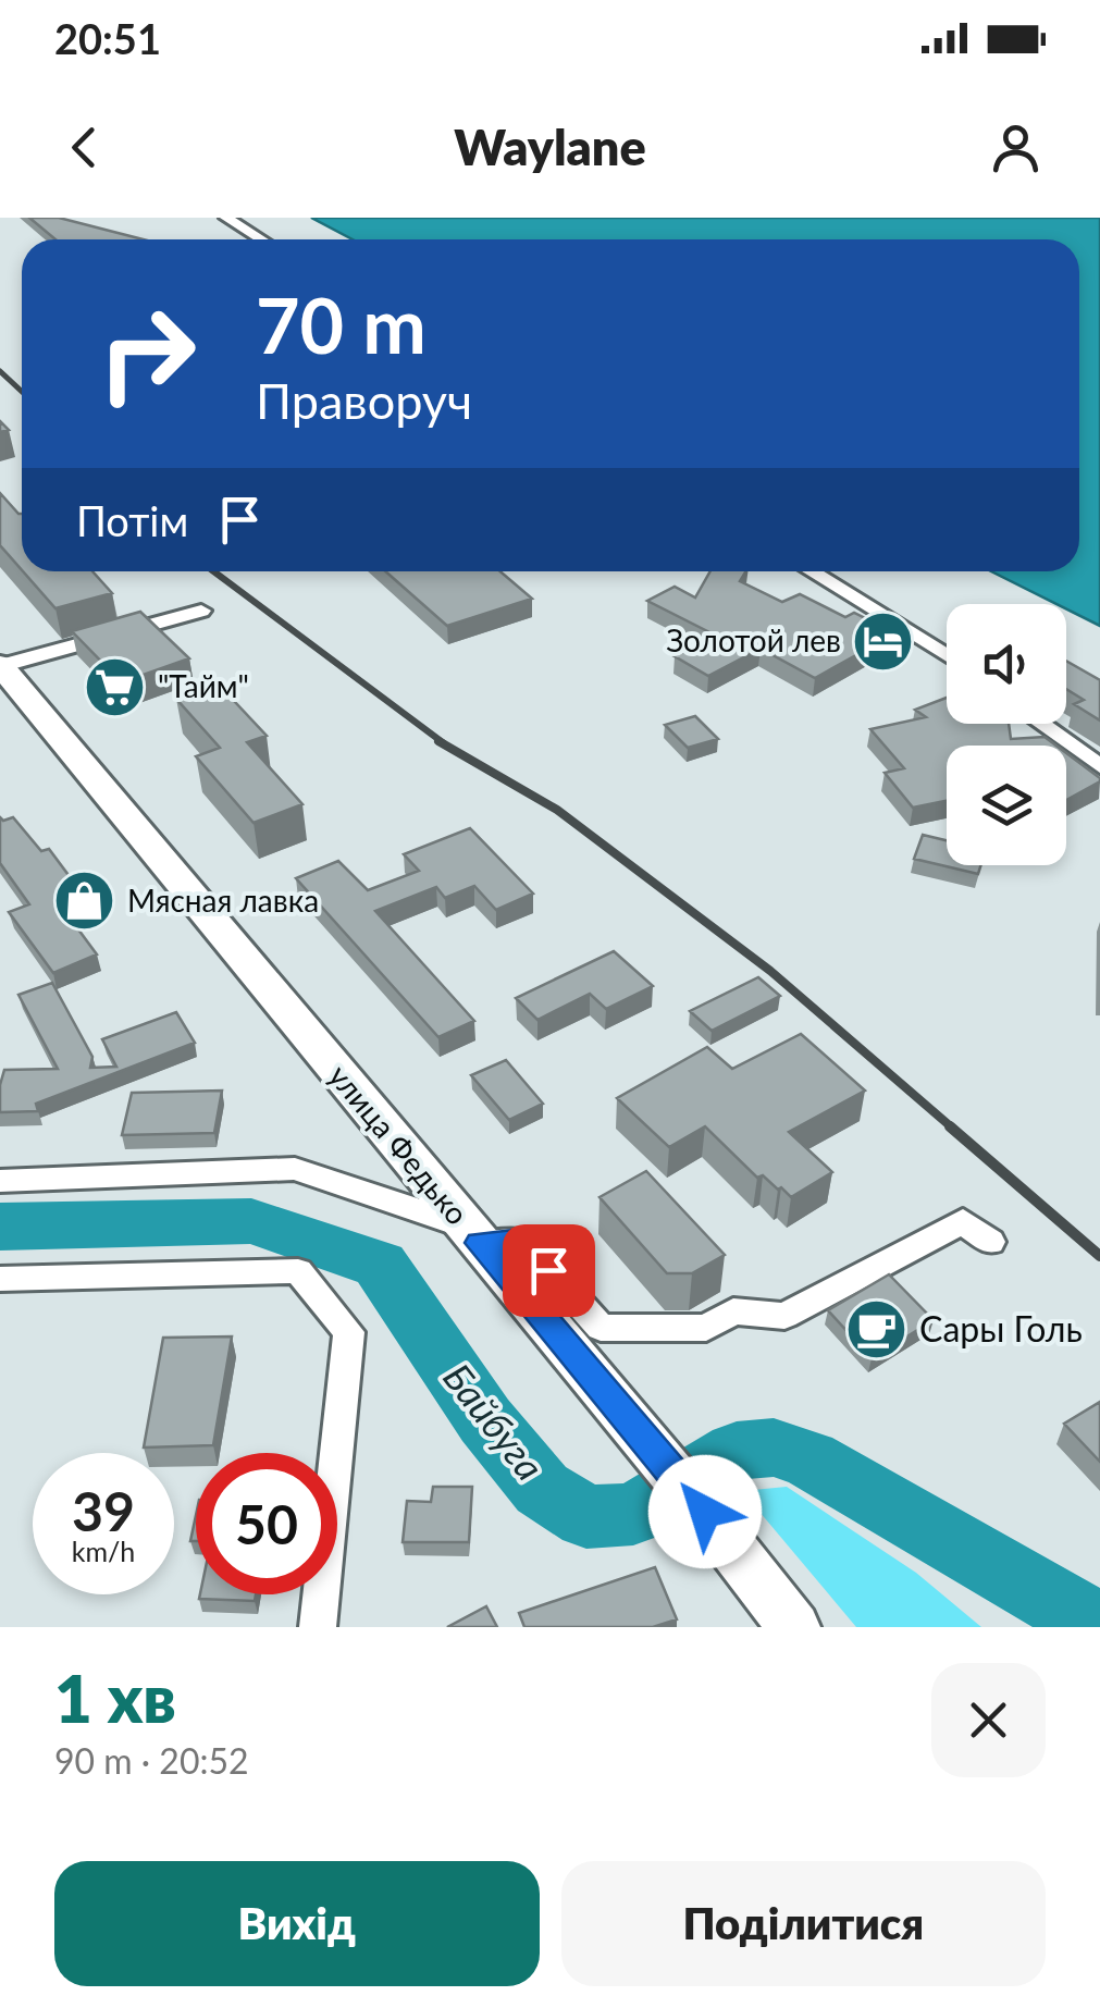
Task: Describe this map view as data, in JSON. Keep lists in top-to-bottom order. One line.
{"streets":{"main road":["улица Федько"]},"water":["Байбуга"],"places":{"hotel":["Золотой лев"],"supermarket":["\"Тайм\""],"shop":["Мясная лавка"],"cafe":["Сары Голь"]},"page":{"status":"20:51","header":"Waylane","turn":["70 m","Праворуч"],"then":"Потім","speed":"39 km/h","limit":"50","heading":["1 хв","90 m · 20:52"],"buttons":["Вихід","Поділитися"]}}
